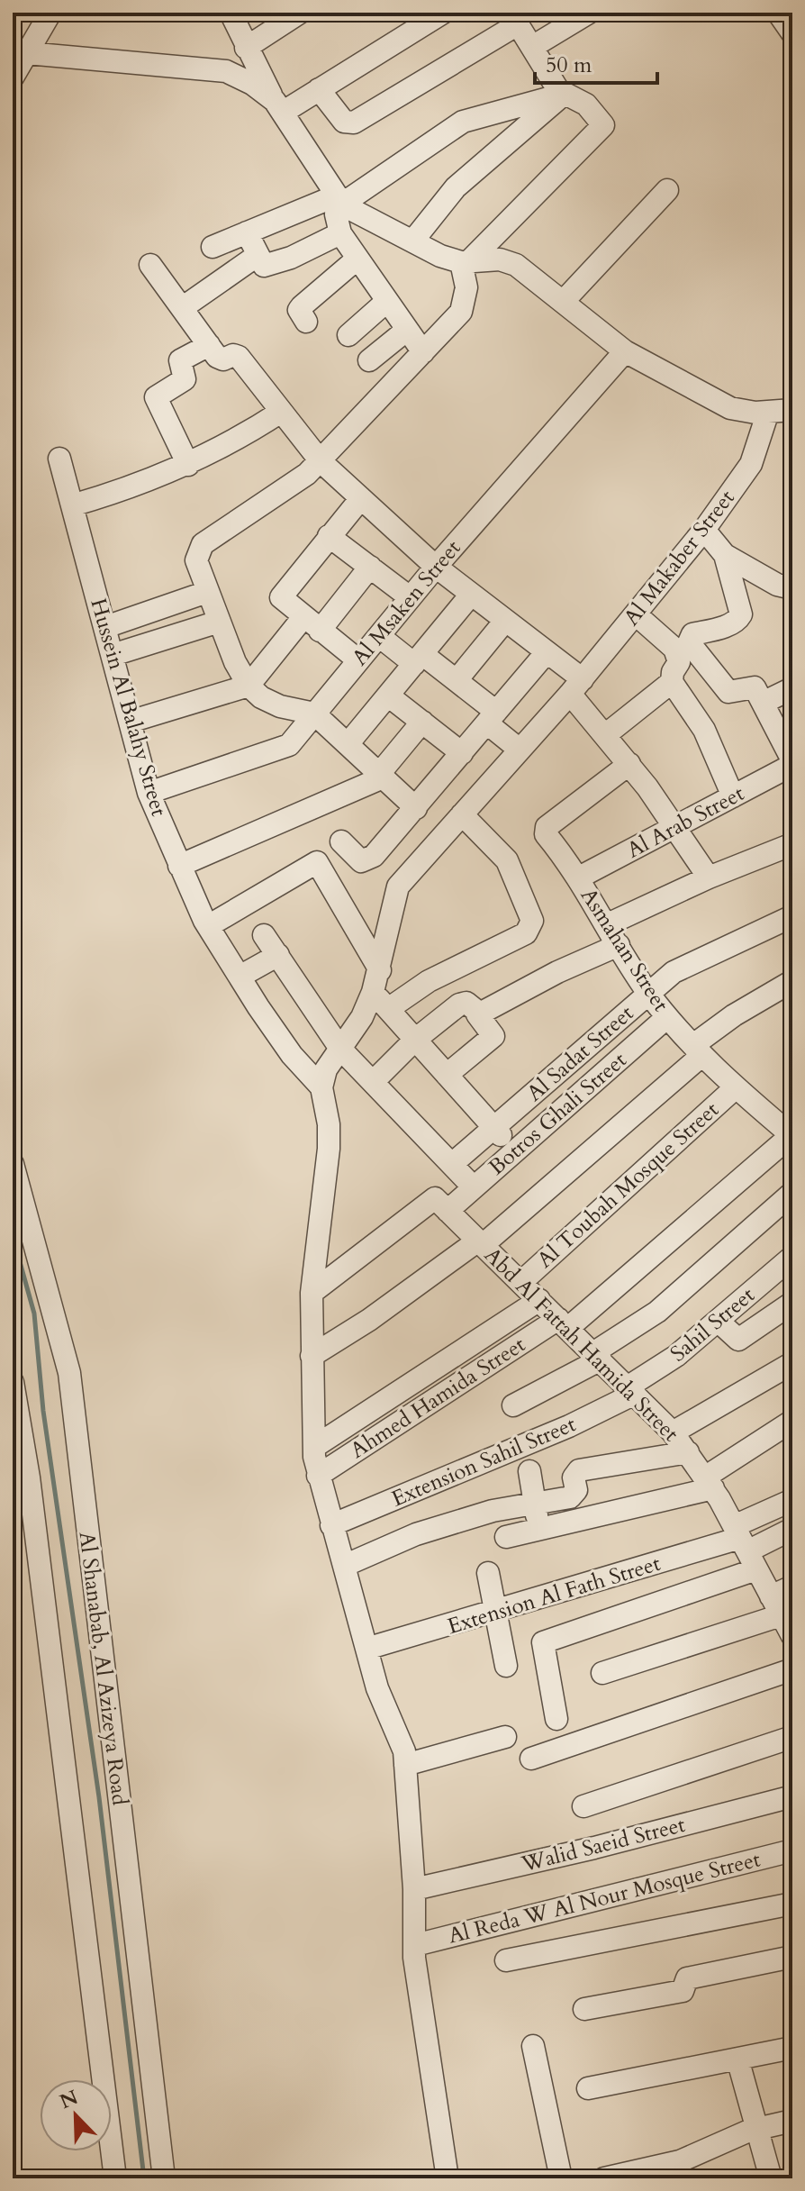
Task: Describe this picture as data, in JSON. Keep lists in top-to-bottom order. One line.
{"streets":{"street":["Al Makaber Street","Al Msaken Street","Hussein Al Balahy Street","Al Arab Street","Asmahan Street","Al Sadat Street","Botros Ghali Street","Al Toubah Mosque Street","Sahil Street","Abd Al Fattah Hamida Street","Ahmed Hamida Street","Extension Sahil Street","Extension Al Fath Street","Al Shanabab, Al Azizeya Road","Walid Saeid Street","Al Reda W Al Nour Mosque Street"]},"crossings":[["Al Makaber Street","Hussein Al Balahy Street"],["Al Msaken Street","Hussein Al Balahy Street"],["Al Arab Street","Asmahan Street"],["Asmahan Street","Al Sadat Street"],["Asmahan Street","Botros Ghali Street"],["Asmahan Street","Al Toubah Mosque Street"],["Asmahan Street","Ahmed Hamida Street"],["Botros Ghali Street","Abd Al Fattah Hamida Street"],["Al Toubah Mosque Street","Abd Al Fattah Hamida Street"],["Sahil Street","Abd Al Fattah Hamida Street"],["Sahil Street","Extension Sahil Street"],["Abd Al Fattah Hamida Street","Ahmed Hamida Street"],["Abd Al Fattah Hamida Street","Extension Sahil Street"],["Abd Al Fattah Hamida Street","Extension Al Fath Street"]],"scale_bar":"50 m","north":"top left"}
